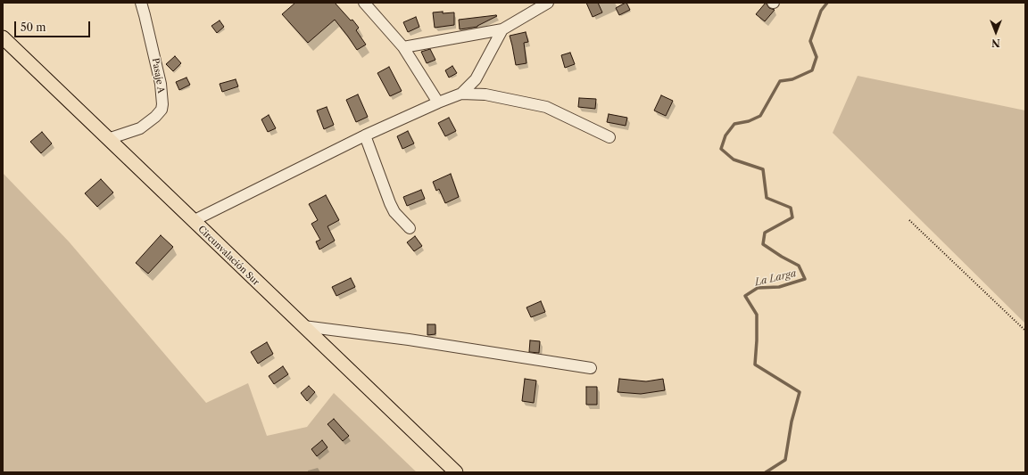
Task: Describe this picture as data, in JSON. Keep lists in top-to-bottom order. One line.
{"streets":{"main road":["Circunvalación Sur"],"street":["Pasaje A"]},"crossings":[["Pasaje A","Circunvalación Sur"]],"water":["La Larga"],"scale_bar":"50 m","north":"bottom"}
